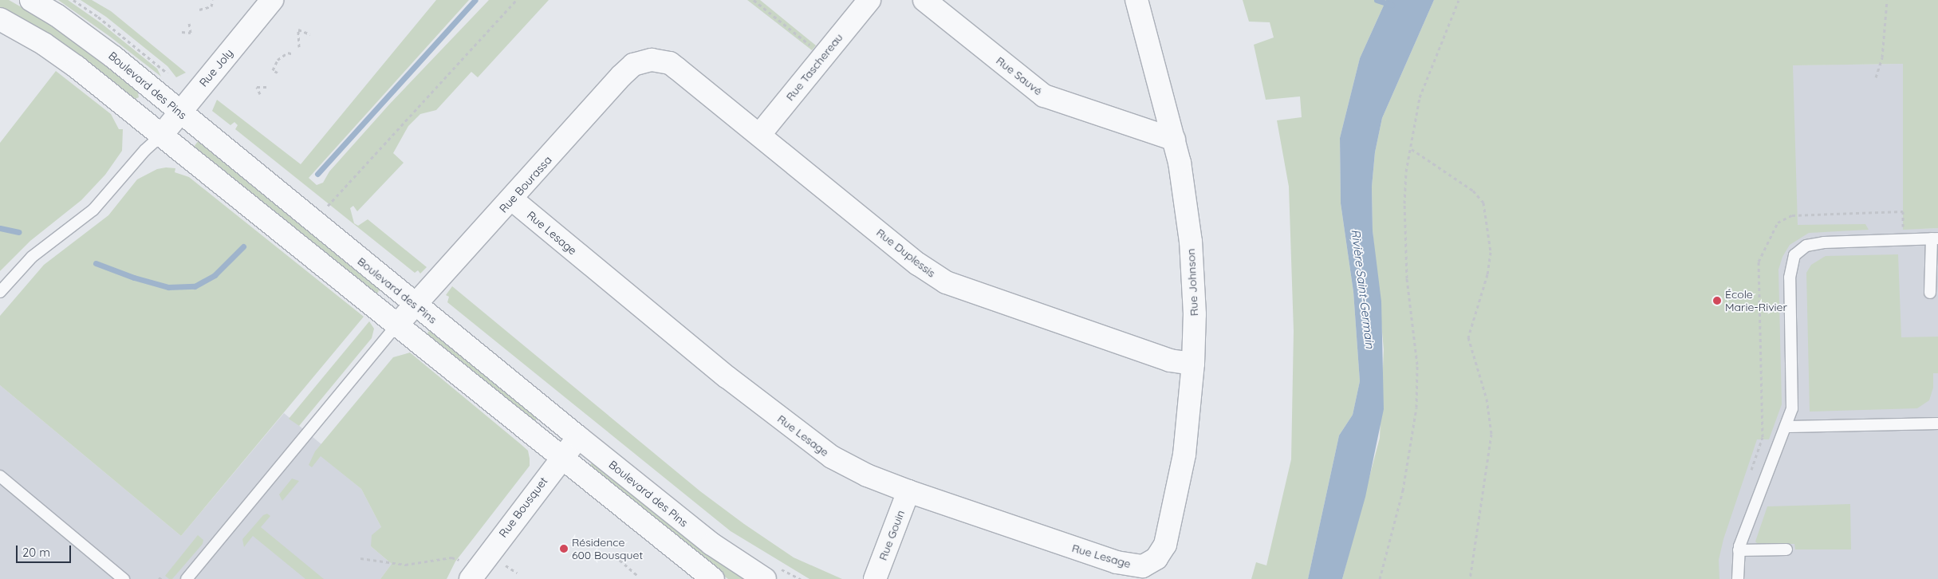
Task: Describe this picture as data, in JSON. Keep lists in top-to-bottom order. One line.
{"streets":{"street":["Rue Taschereau","Rue Joly","Rue Sauvé","Boulevard des Pins","Rue Bourassa","Rue Lesage","Rue Duplessis","Rue Johnson","Rue Bousquet","Rue Gouin"]},"crossings":[["Rue Taschereau","Rue Duplessis"],["Rue Joly","Boulevard des Pins"],["Rue Sauvé","Rue Johnson"],["Boulevard des Pins","Rue Bourassa"],["Boulevard des Pins","Rue Bousquet"],["Rue Bourassa","Rue Lesage"],["Rue Bourassa","Rue Duplessis"],["Rue Lesage","Rue Johnson"],["Rue Lesage","Rue Gouin"],["Rue Duplessis","Rue Johnson"]],"water":["Rivière Saint-Germain"],"places":["École Marie-Rivier","Résidence 600 Bousquet"],"scale_bar":"20 m"}
